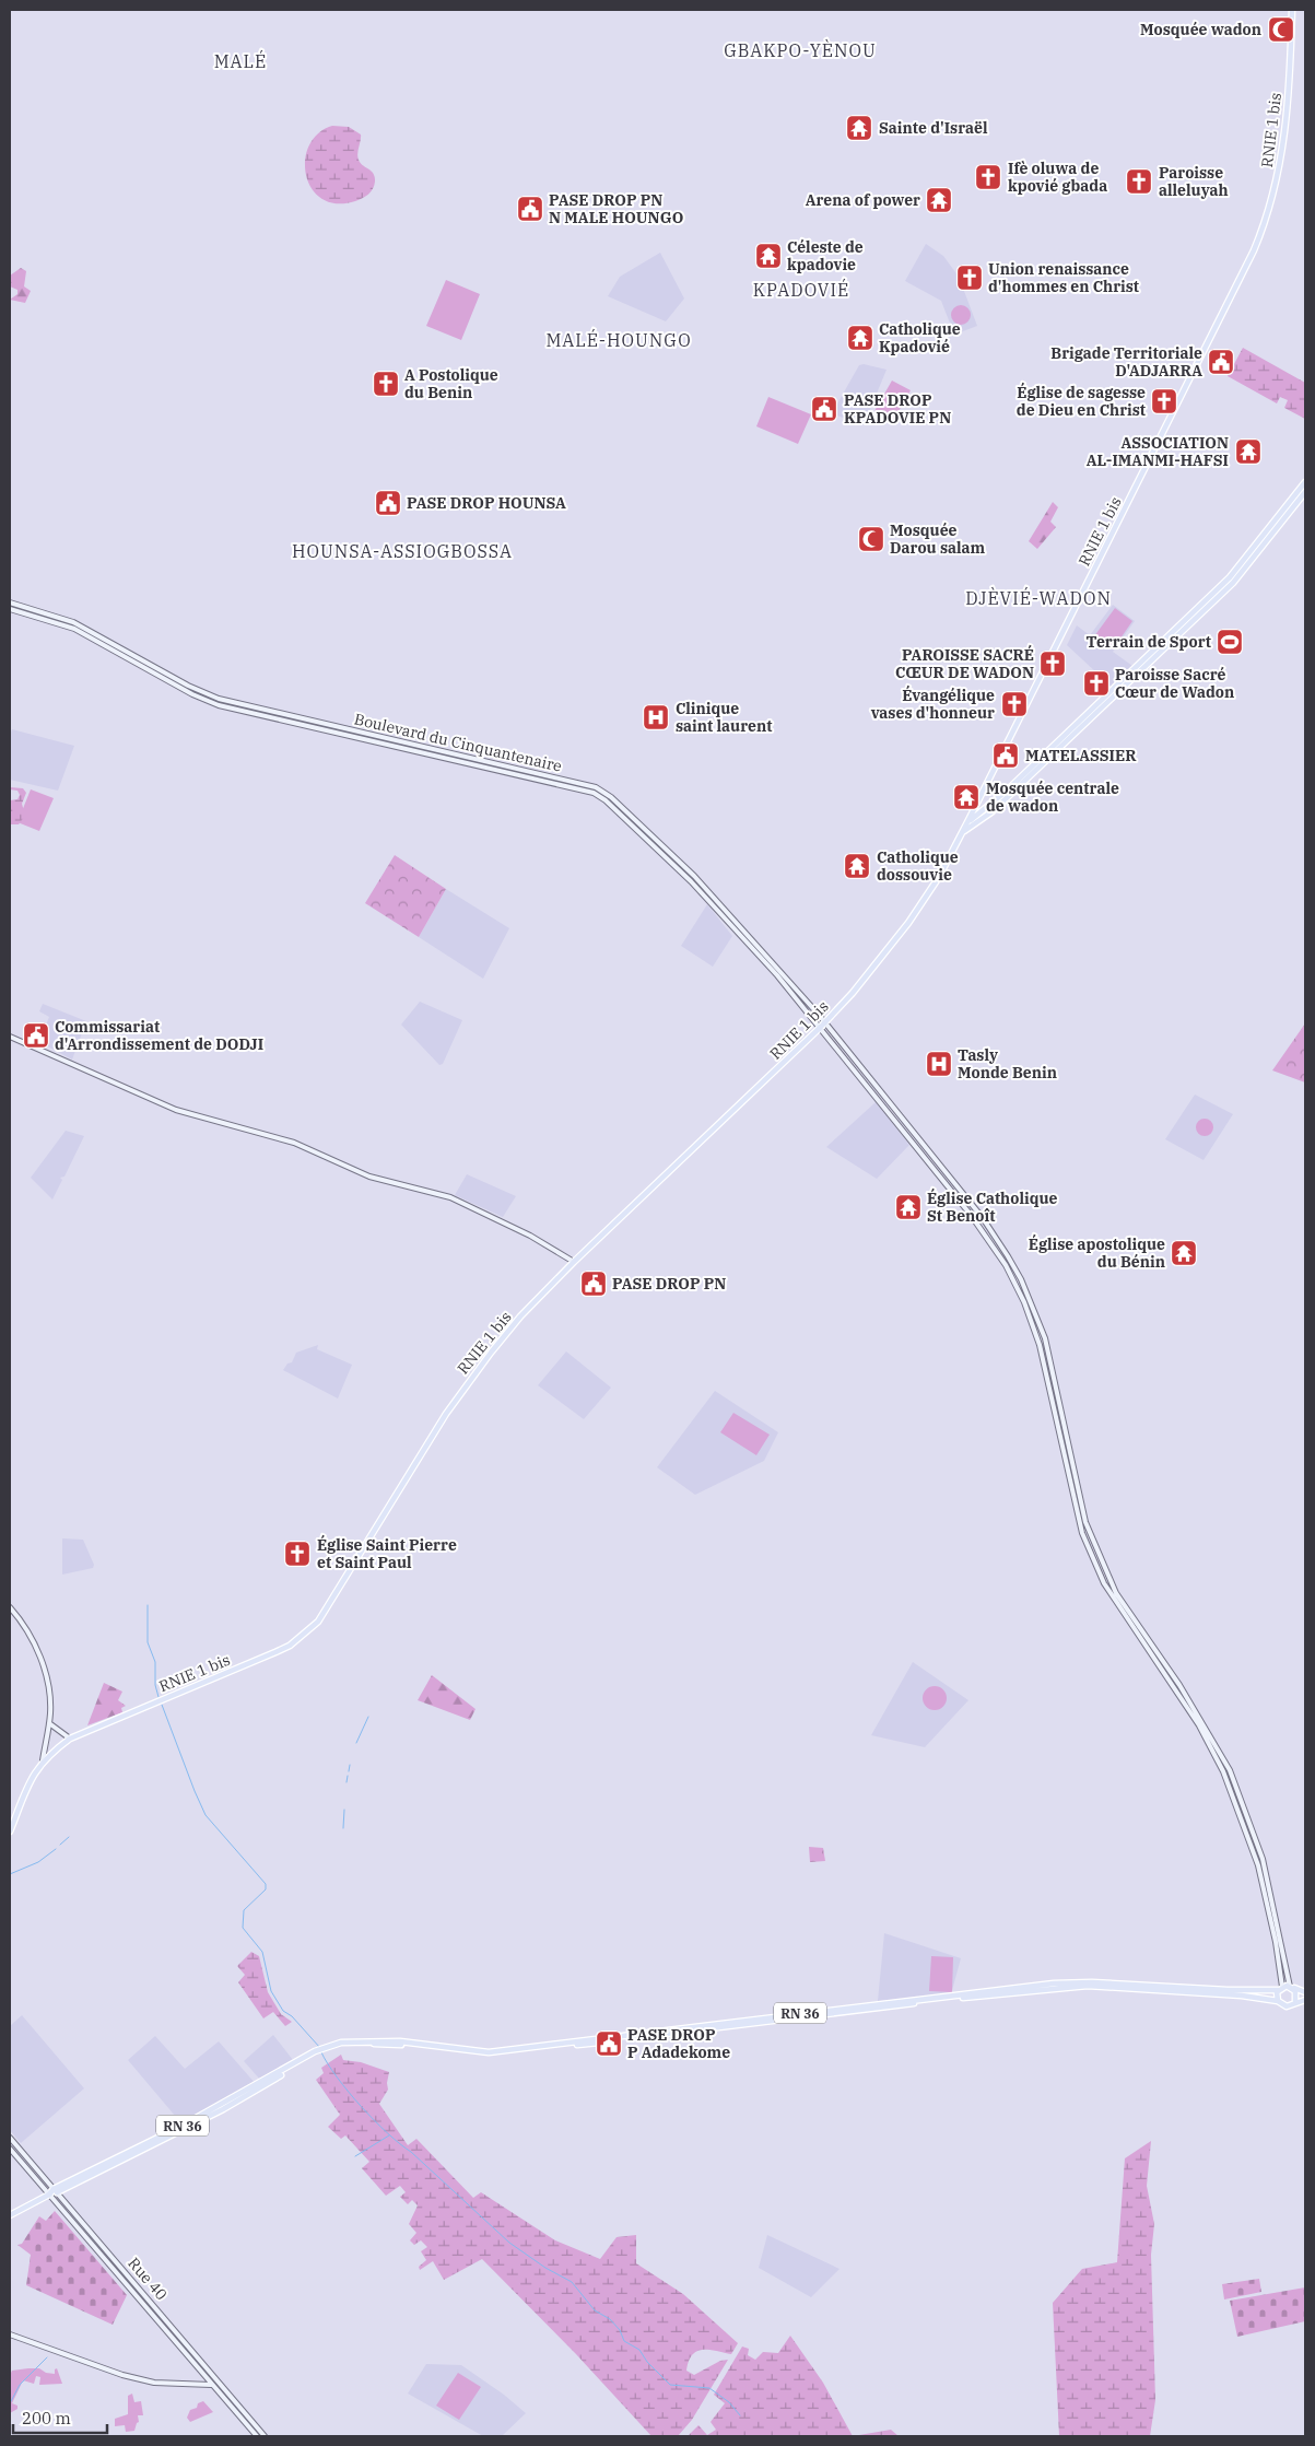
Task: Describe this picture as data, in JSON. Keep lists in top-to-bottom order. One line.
{"streets":{"main road":["RNIE 1 bis","Boulevard du Cinquantenaire","RN 36","Rue 40"]},"crossings":[["RNIE 1 bis","Boulevard du Cinquantenaire"],["Boulevard du Cinquantenaire","RN 36"],["RN 36","Rue 40"]],"districts":["GBAKPO-YÈNOU","MALÉ","KPADOVIÉ","MALÉ-HOUNGO","HOUNSA-ASSIOGBOSSA","DJÈVIÉ-WADON"],"places":{"mosque":["Mosquée wadon","Mosquée Darou salam"],"temple":["Sainte d'Israël","Arena of power","Céleste de kpadovie","Catholique Kpadovié","ASSOCIATION AL-IMANMI-HAFSI","Mosquée centrale de wadon","Catholique dossouvie","Église Catholique St Benoît","Église apostolique du Bénin"],"church":["Ifè oluwa de kpovié gbada","Paroisse alleluyah","Union renaissance d'hommes en Christ","A Postolique du Benin","Église de sagesse de Dieu en Christ","PAROISSE SACRÉ CŒUR DE WADON","Paroisse Sacré Cœur de Wadon","Évangélique vases d'honneur","Église Saint Pierre et Saint Paul"],"public building":["PASE DROP PN N MALE HOUNGO","Brigade Territoriale D'ADJARRA","PASE DROP KPADOVIE PN","PASE DROP HOUNSA","MATELASSIER","Commissariat d'Arrondissement de DODJI","PASE DROP PN","PASE DROP P Adadekome"],"sports":["Terrain de Sport"],"hospital":["Clinique saint laurent","Tasly Monde Benin"]},"scale_bar":"200 m"}
